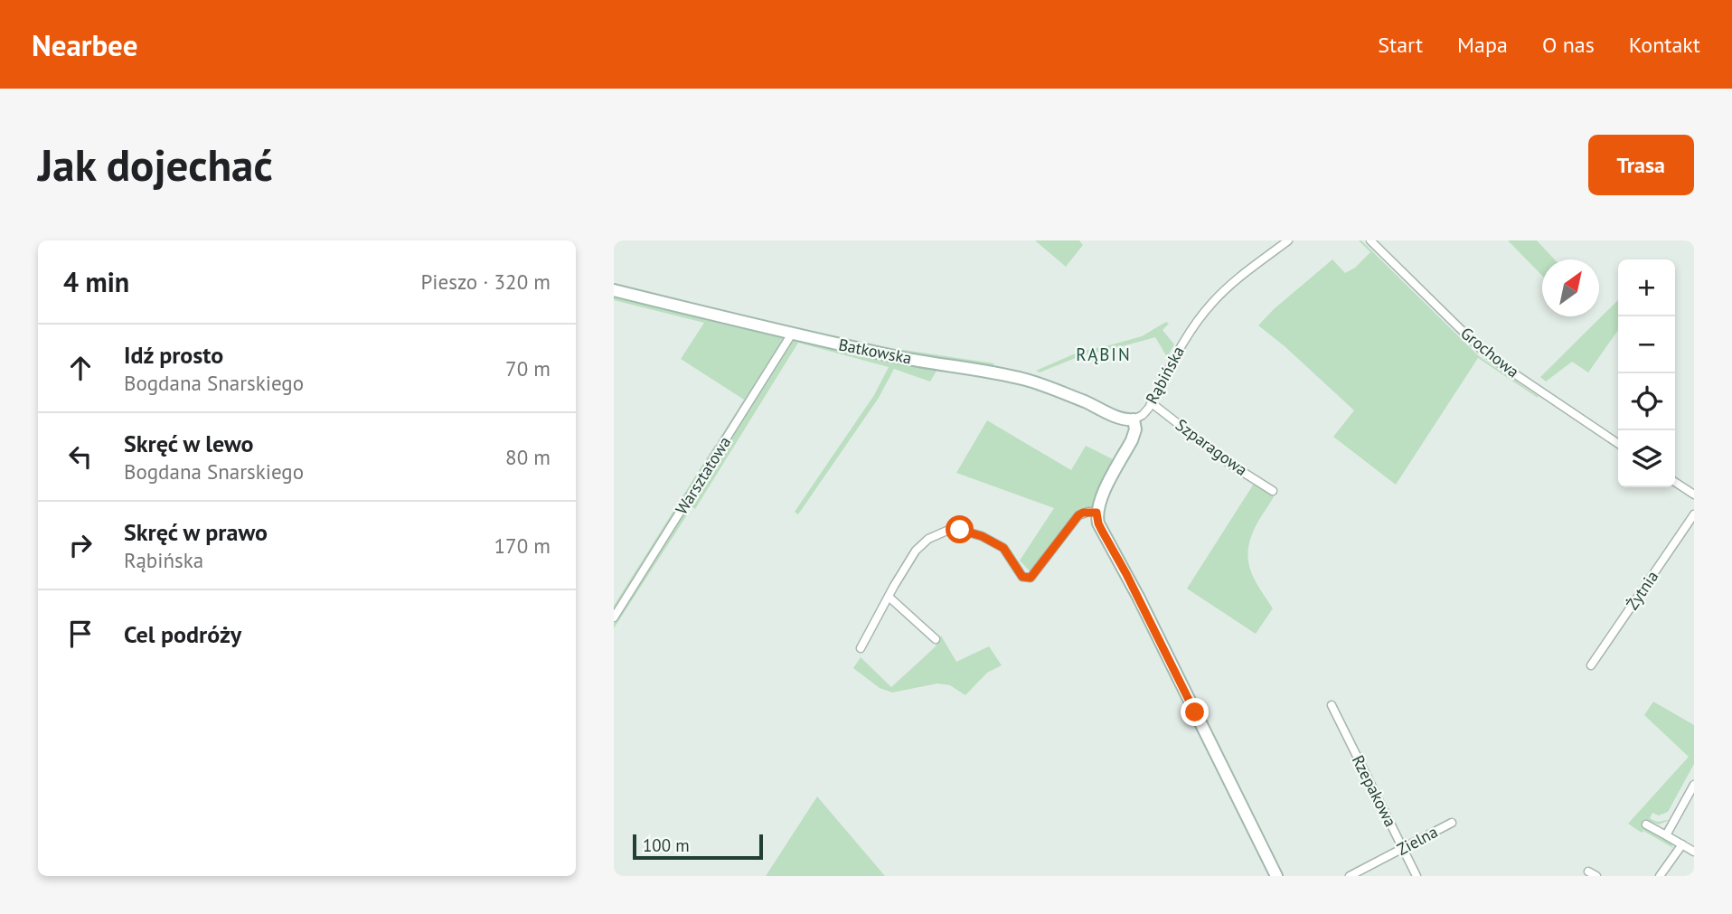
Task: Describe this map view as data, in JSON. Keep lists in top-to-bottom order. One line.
{"streets":{"street":["Batkowska","Grochowa","Rąbińska","Szparagowa","Warsztatowa","Żytnia","Rzepakowa","Zielna"]},"crossings":[["Batkowska","Rąbińska"],["Batkowska","Warsztatowa"],["Rąbińska","Szparagowa"],["Rzepakowa","Zielna"]],"districts":["RĄBIN"],"scale_bar":"100 m","north":"top right","page":{"header":"Nearbee","nav":["Start","Mapa","O nas","Kontakt"],"buttons":"Trasa","title":"Jak dojechać","heading":["4 min","Pieszo · 320 m"],"map_buttons":["+","−"],"list":[["Idź prosto","Bogdana Snarskiego","70 m"],["Skręć w lewo","Bogdana Snarskiego","80 m"],["Skręć w prawo","Rąbińska","170 m"],"Cel podróży"],"scale":"100 m"}}
